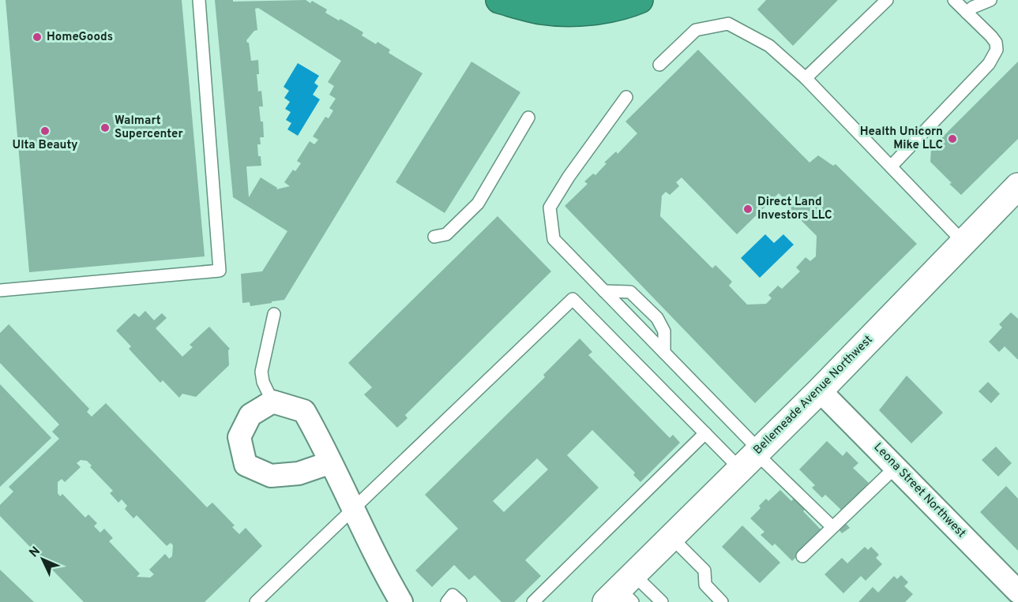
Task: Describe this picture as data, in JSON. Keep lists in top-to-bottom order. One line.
{"streets":{"street":["Bellemeade Avenue Northwest","Leona Street Northwest"]},"crossings":[["Bellemeade Avenue Northwest","Leona Street Northwest"]],"places":["HomeGoods","Walmart Supercenter","Ulta Beauty","Health Unicorn Mike LLC","Direct Land Investors LLC"],"north":"top left"}
